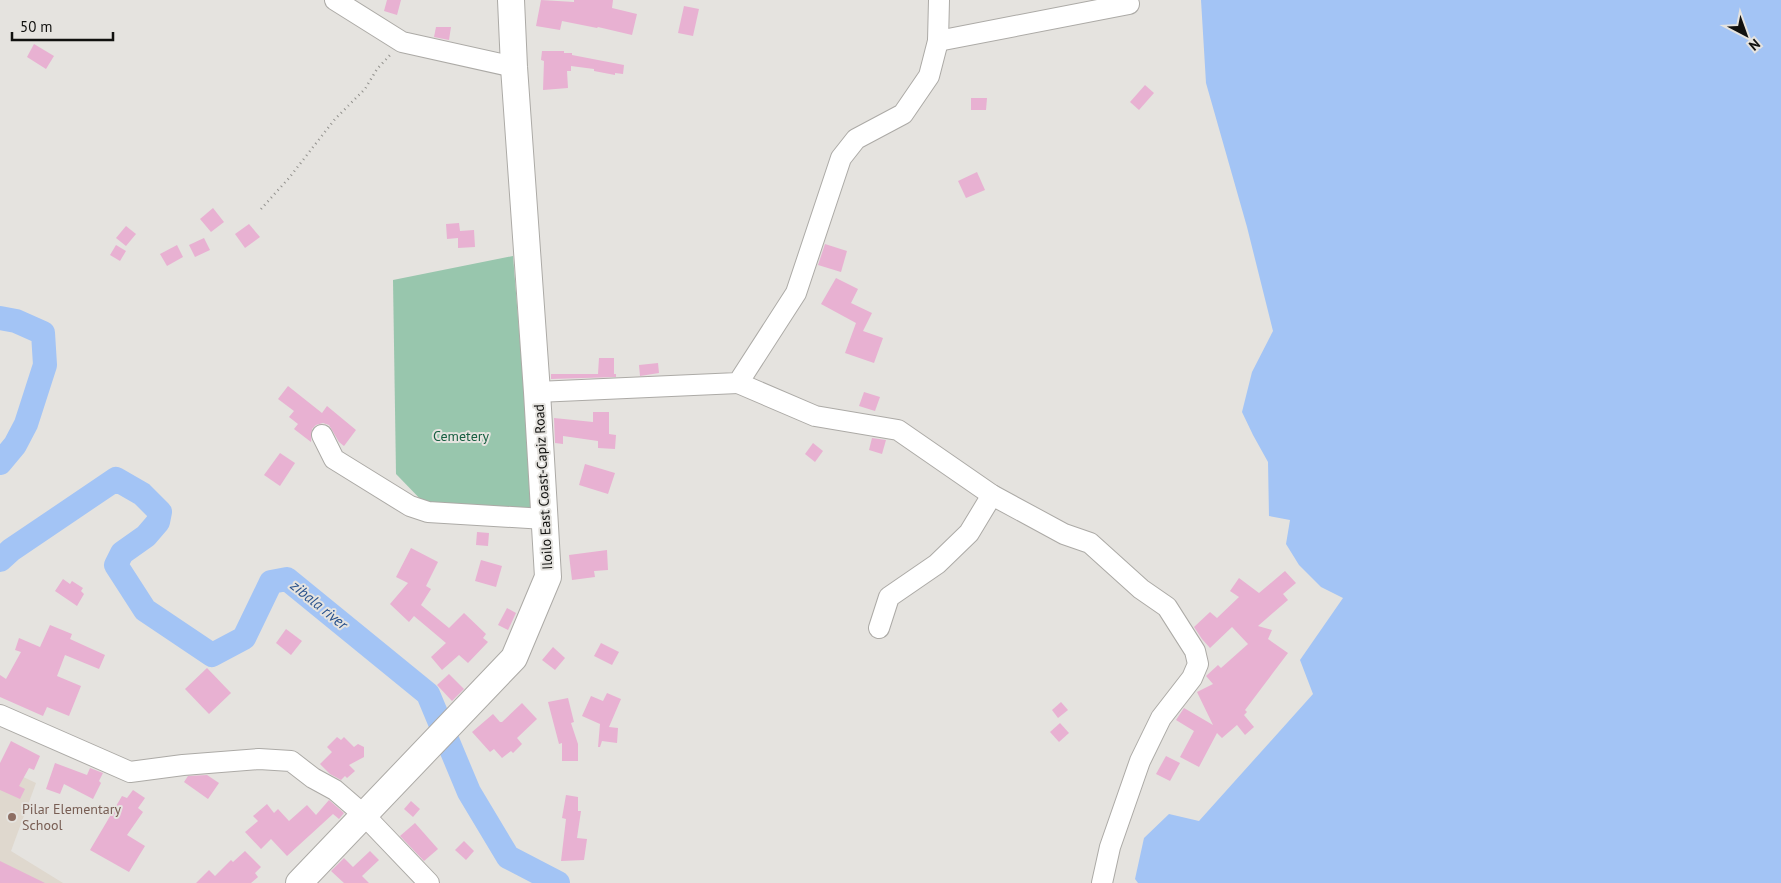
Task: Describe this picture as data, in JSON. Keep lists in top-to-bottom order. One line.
{"streets":{"main road":["Iloilo East Coast-Capiz Road"]},"water":["zibala river"],"parks":["Cemetery"],"places":["Pilar Elementary School"],"scale_bar":"50 m","north":"bottom right"}
